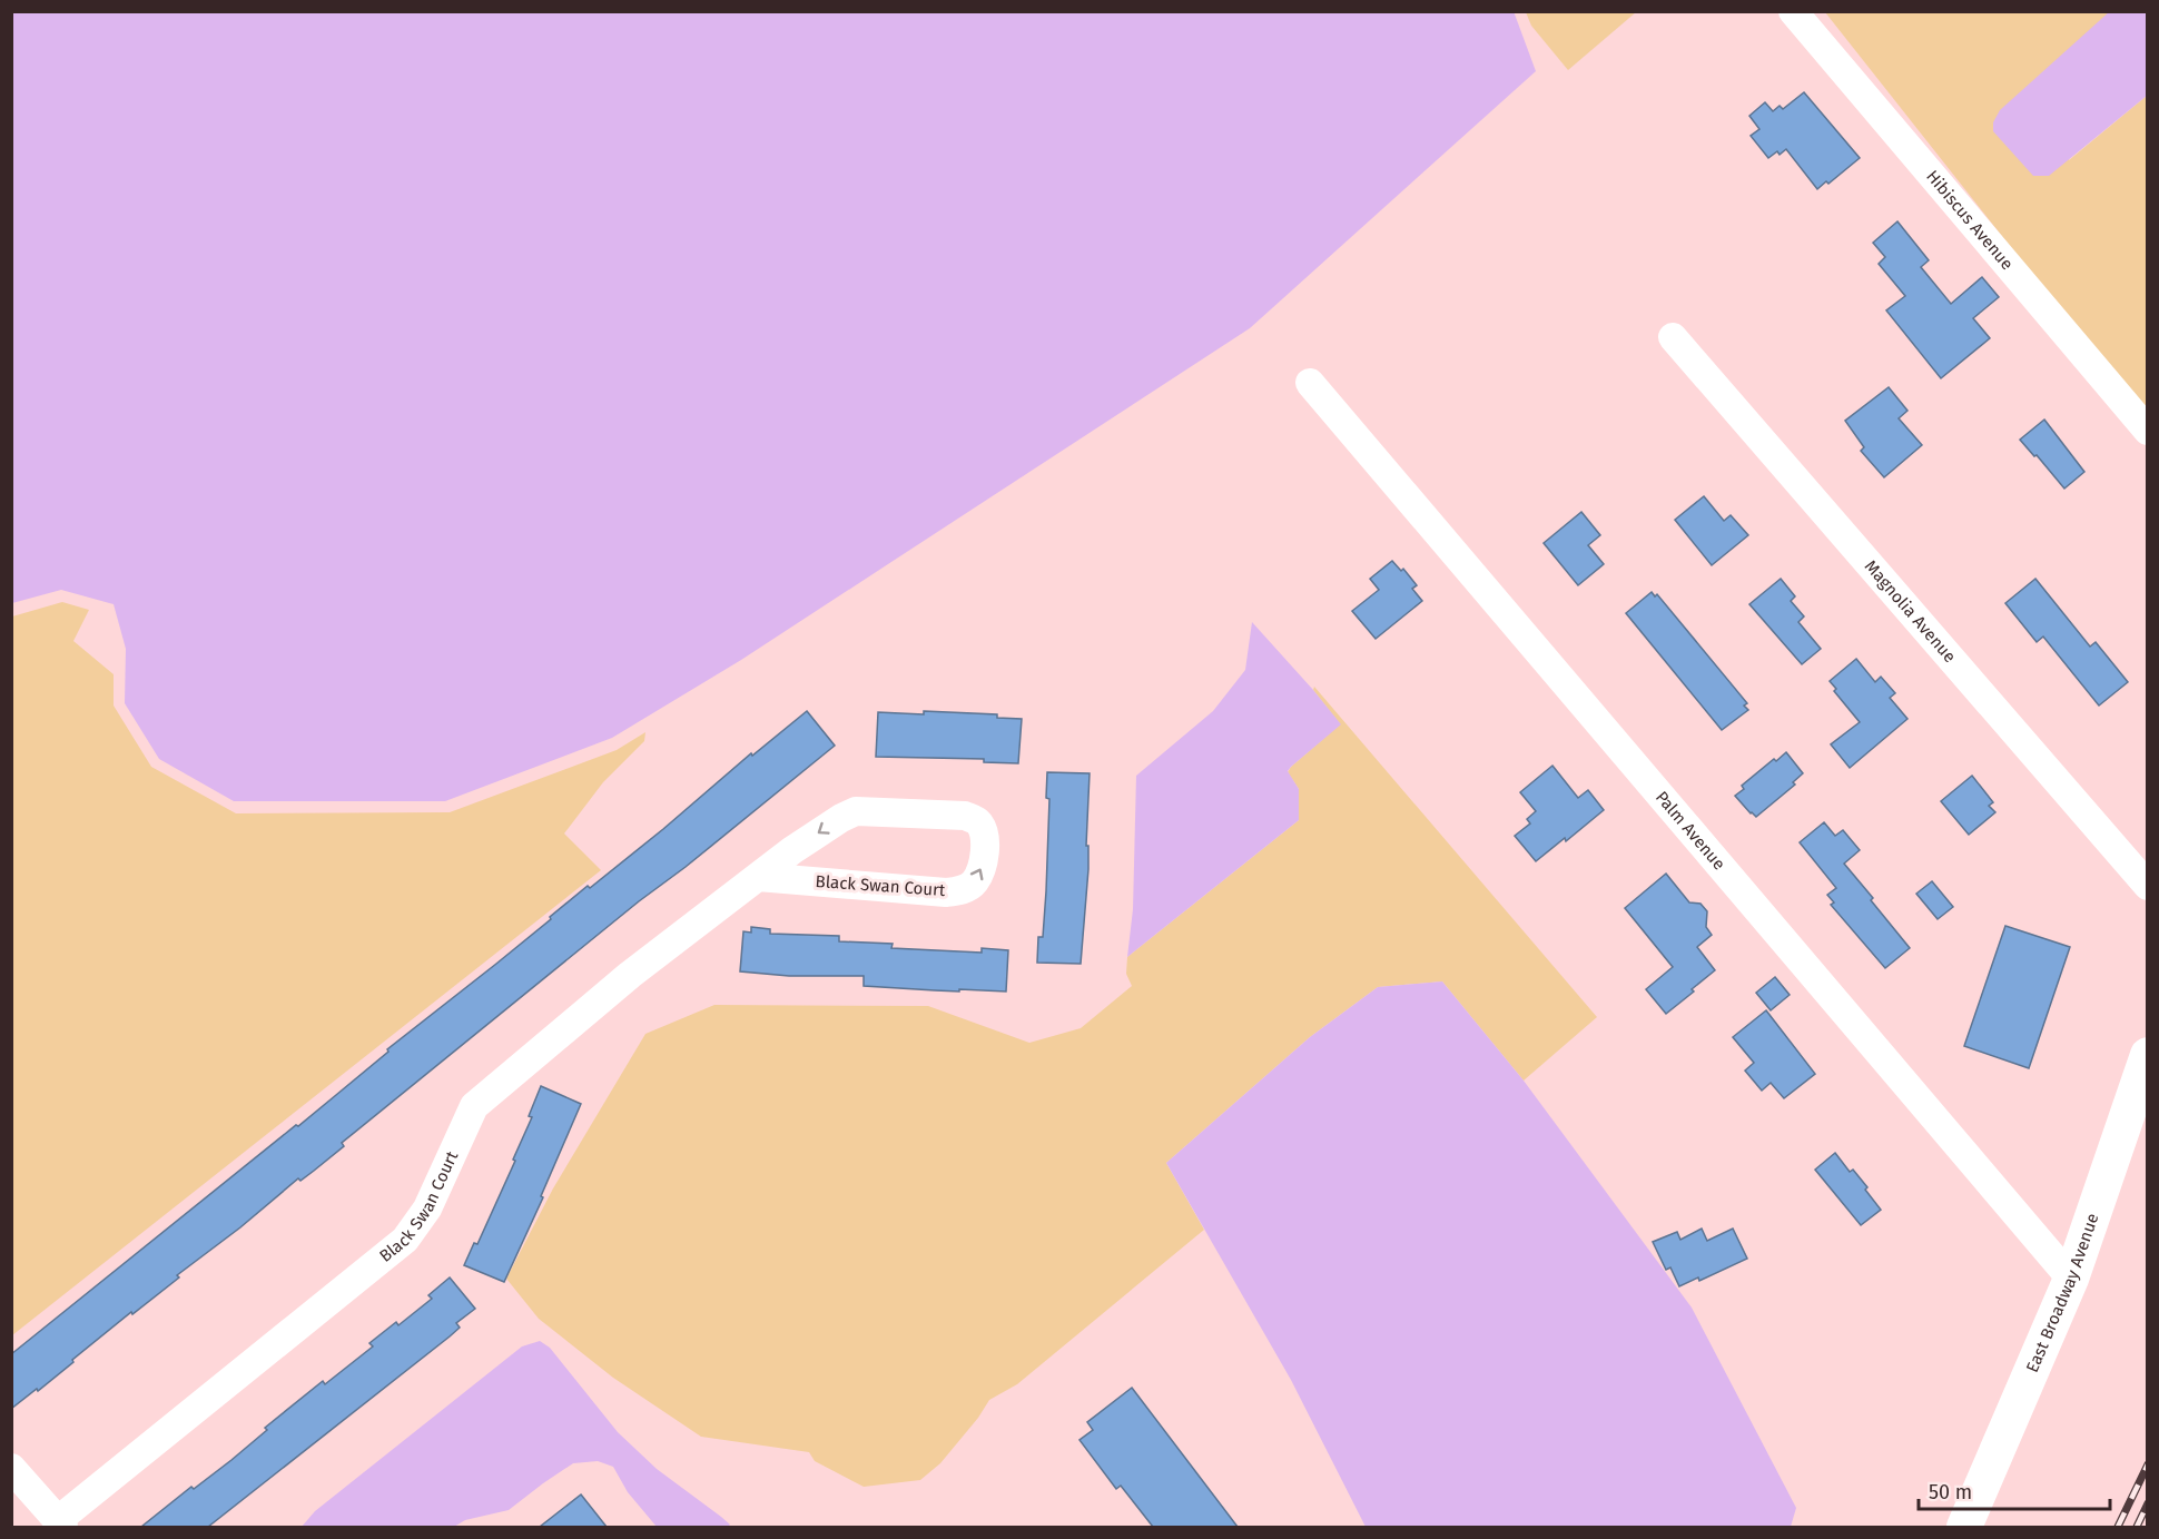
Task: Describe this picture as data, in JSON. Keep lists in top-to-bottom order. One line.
{"streets":{"main road":["East Broadway Avenue"],"street":["Hibiscus Avenue","Magnolia Avenue","Palm Avenue","Black Swan Court"]},"crossings":[["Palm Avenue","East Broadway Avenue"]],"scale_bar":"50 m"}
